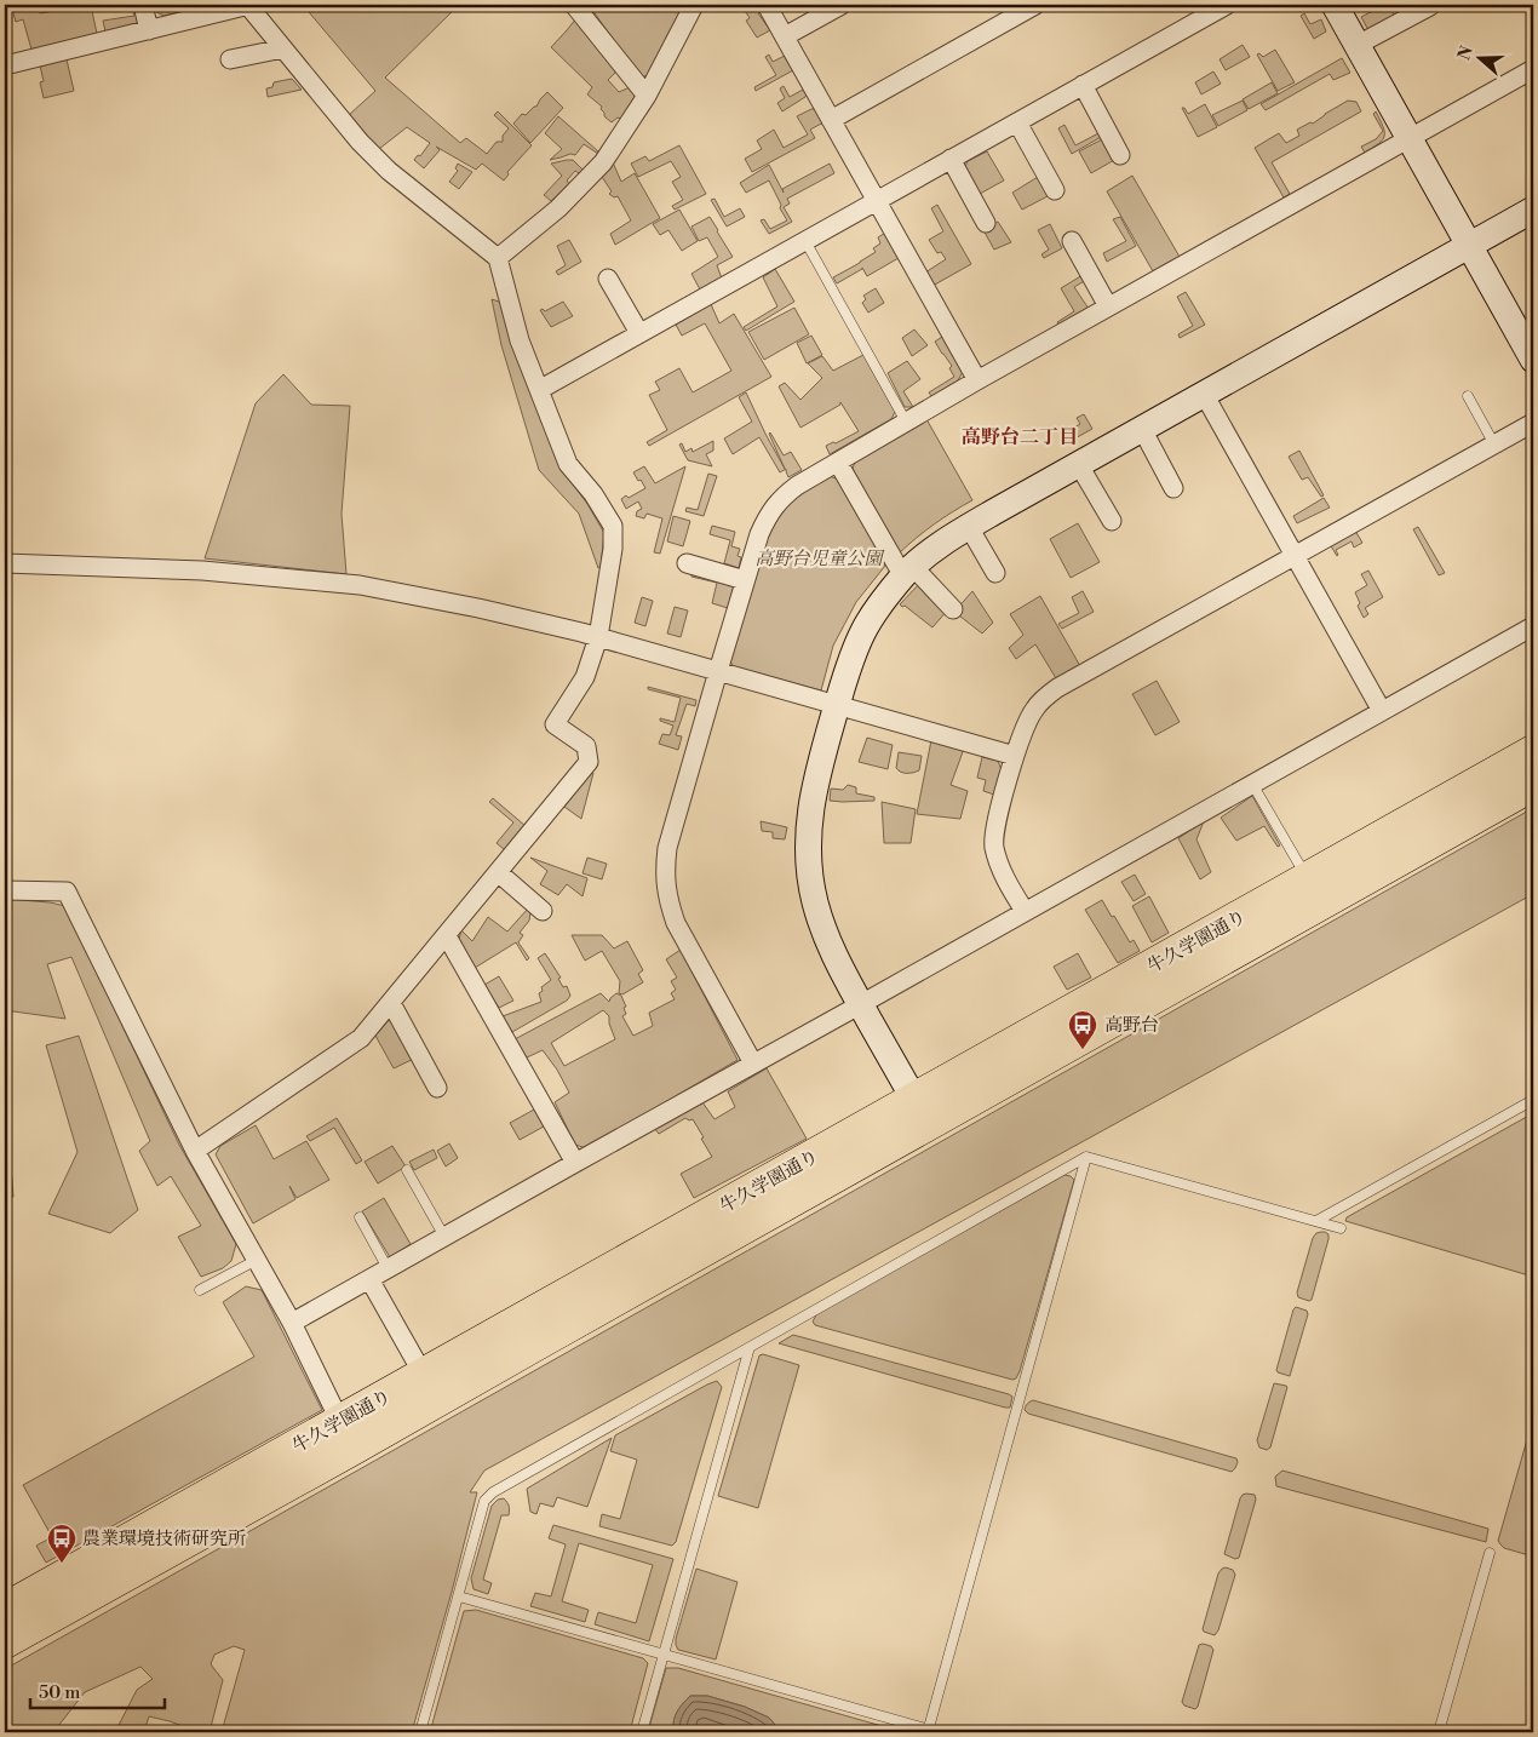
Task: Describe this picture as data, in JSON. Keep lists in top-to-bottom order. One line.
{"streets":{"highway":["牛久学園通り"]},"districts":["高野台二丁目"],"parks":["高野台児童公園"],"places":{"bus stop":["高野台","農業環境技術研究所"]},"scale_bar":"50 m","north":"left"}
